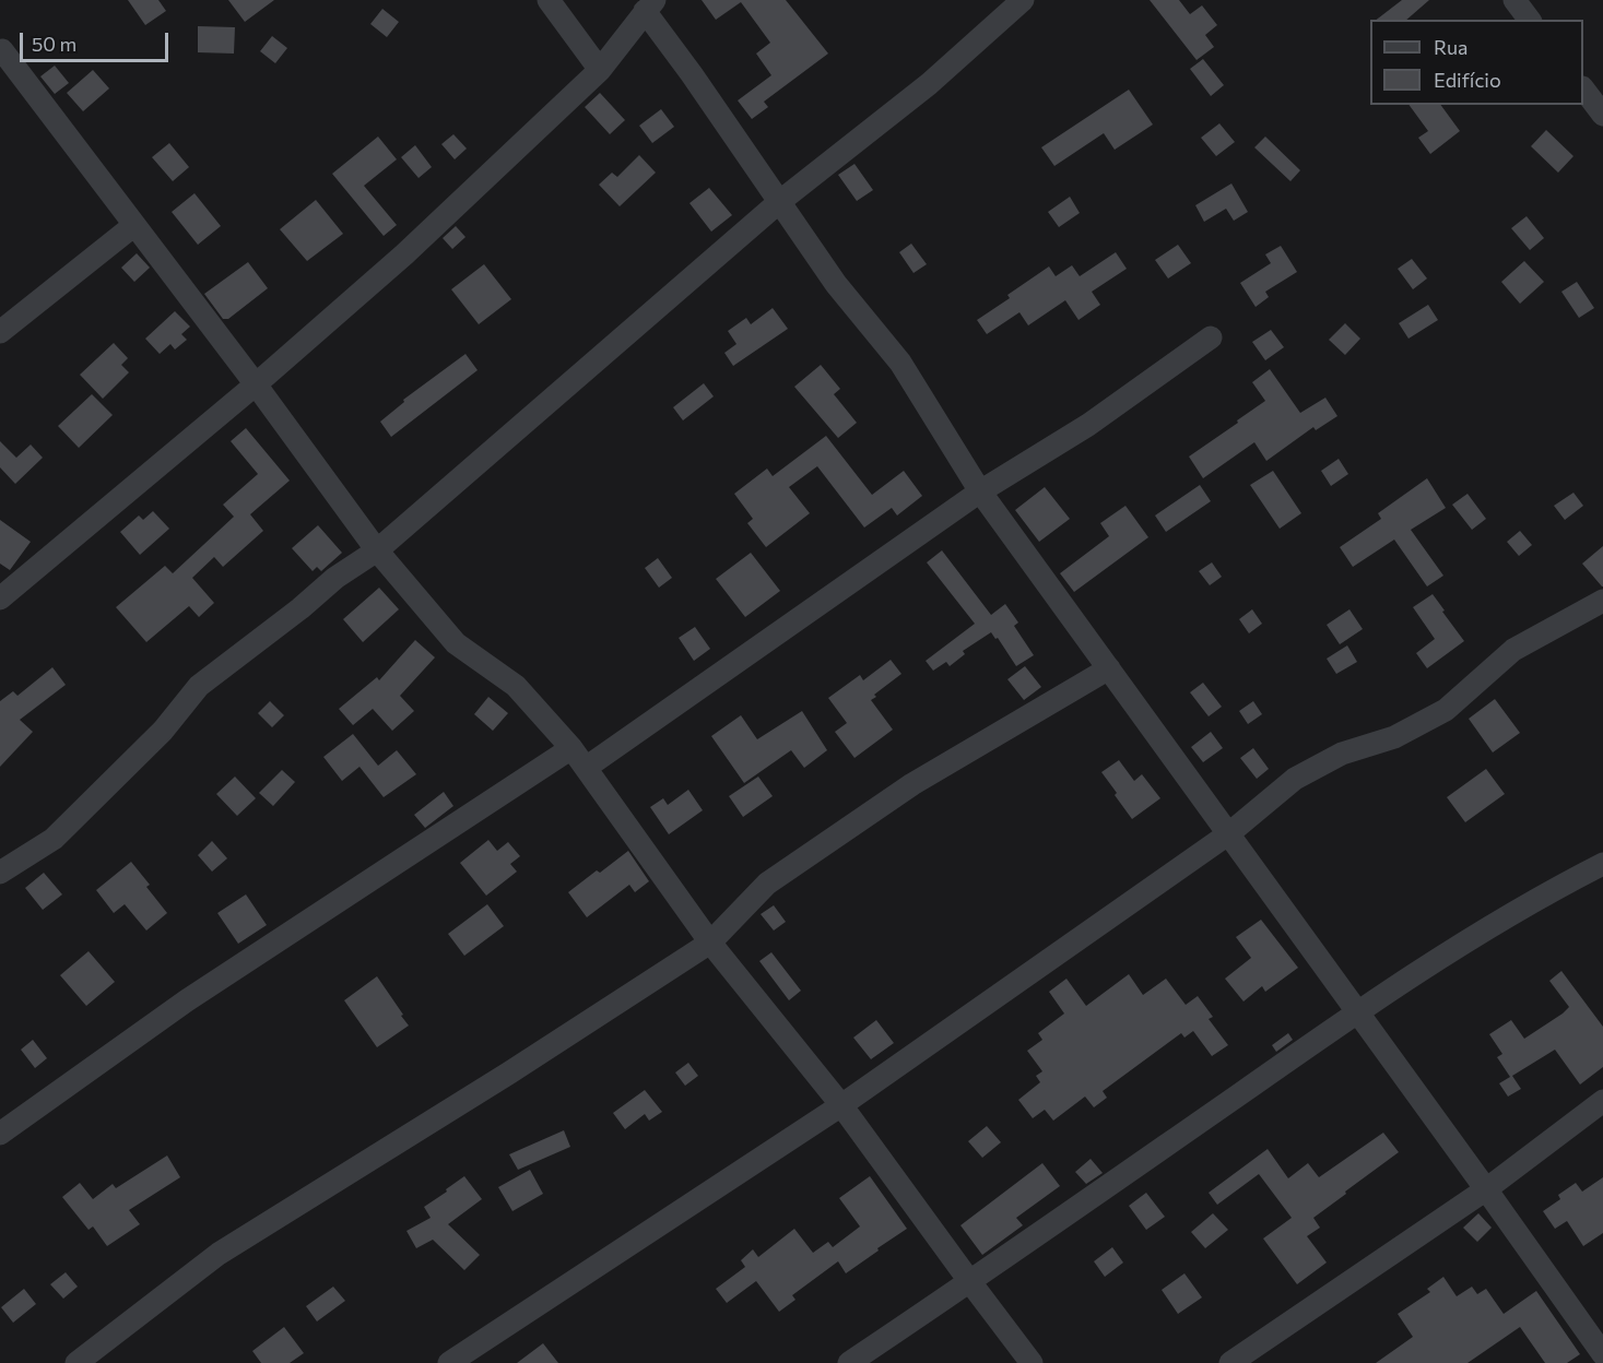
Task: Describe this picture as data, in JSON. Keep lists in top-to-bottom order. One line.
{"legend":["Rua","Edifício"],"scale_bar":"50 m"}
